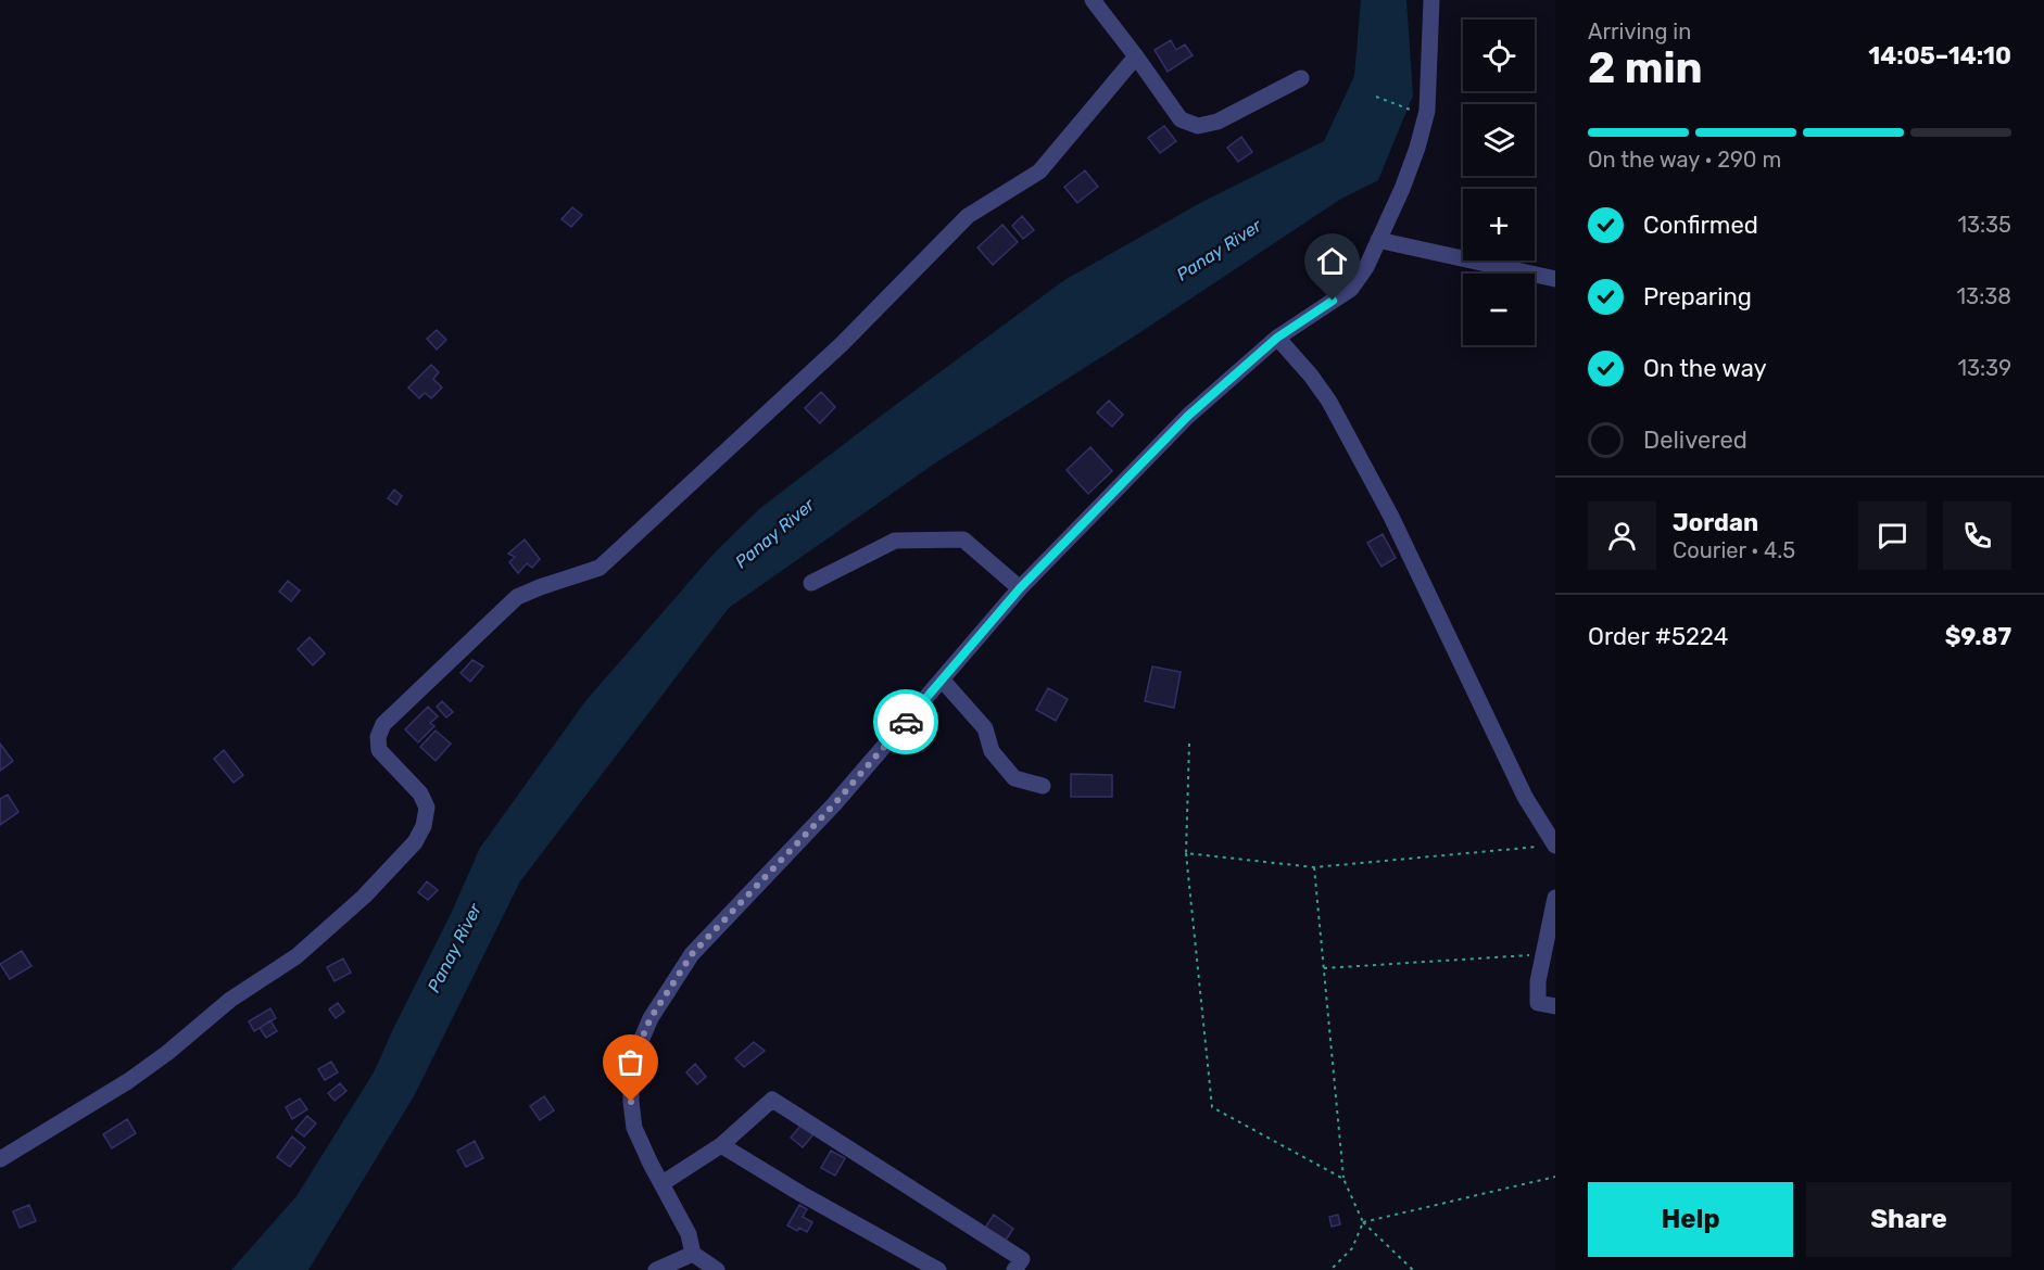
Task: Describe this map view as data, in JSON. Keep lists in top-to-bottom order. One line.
{"water":["Panay River"],"page":{"heading":["2 min","Arriving in","14:05–14:10"],"panel":["Jordan","Courier · 4.5","Order #5224","$9.87"],"map_buttons":["+","−"],"bar":"On the way · 290 m","list":[["Confirmed","13:35"],["Preparing","13:38"],["On the way","13:39"],"Delivered"],"buttons":["Help","Share"]}}
